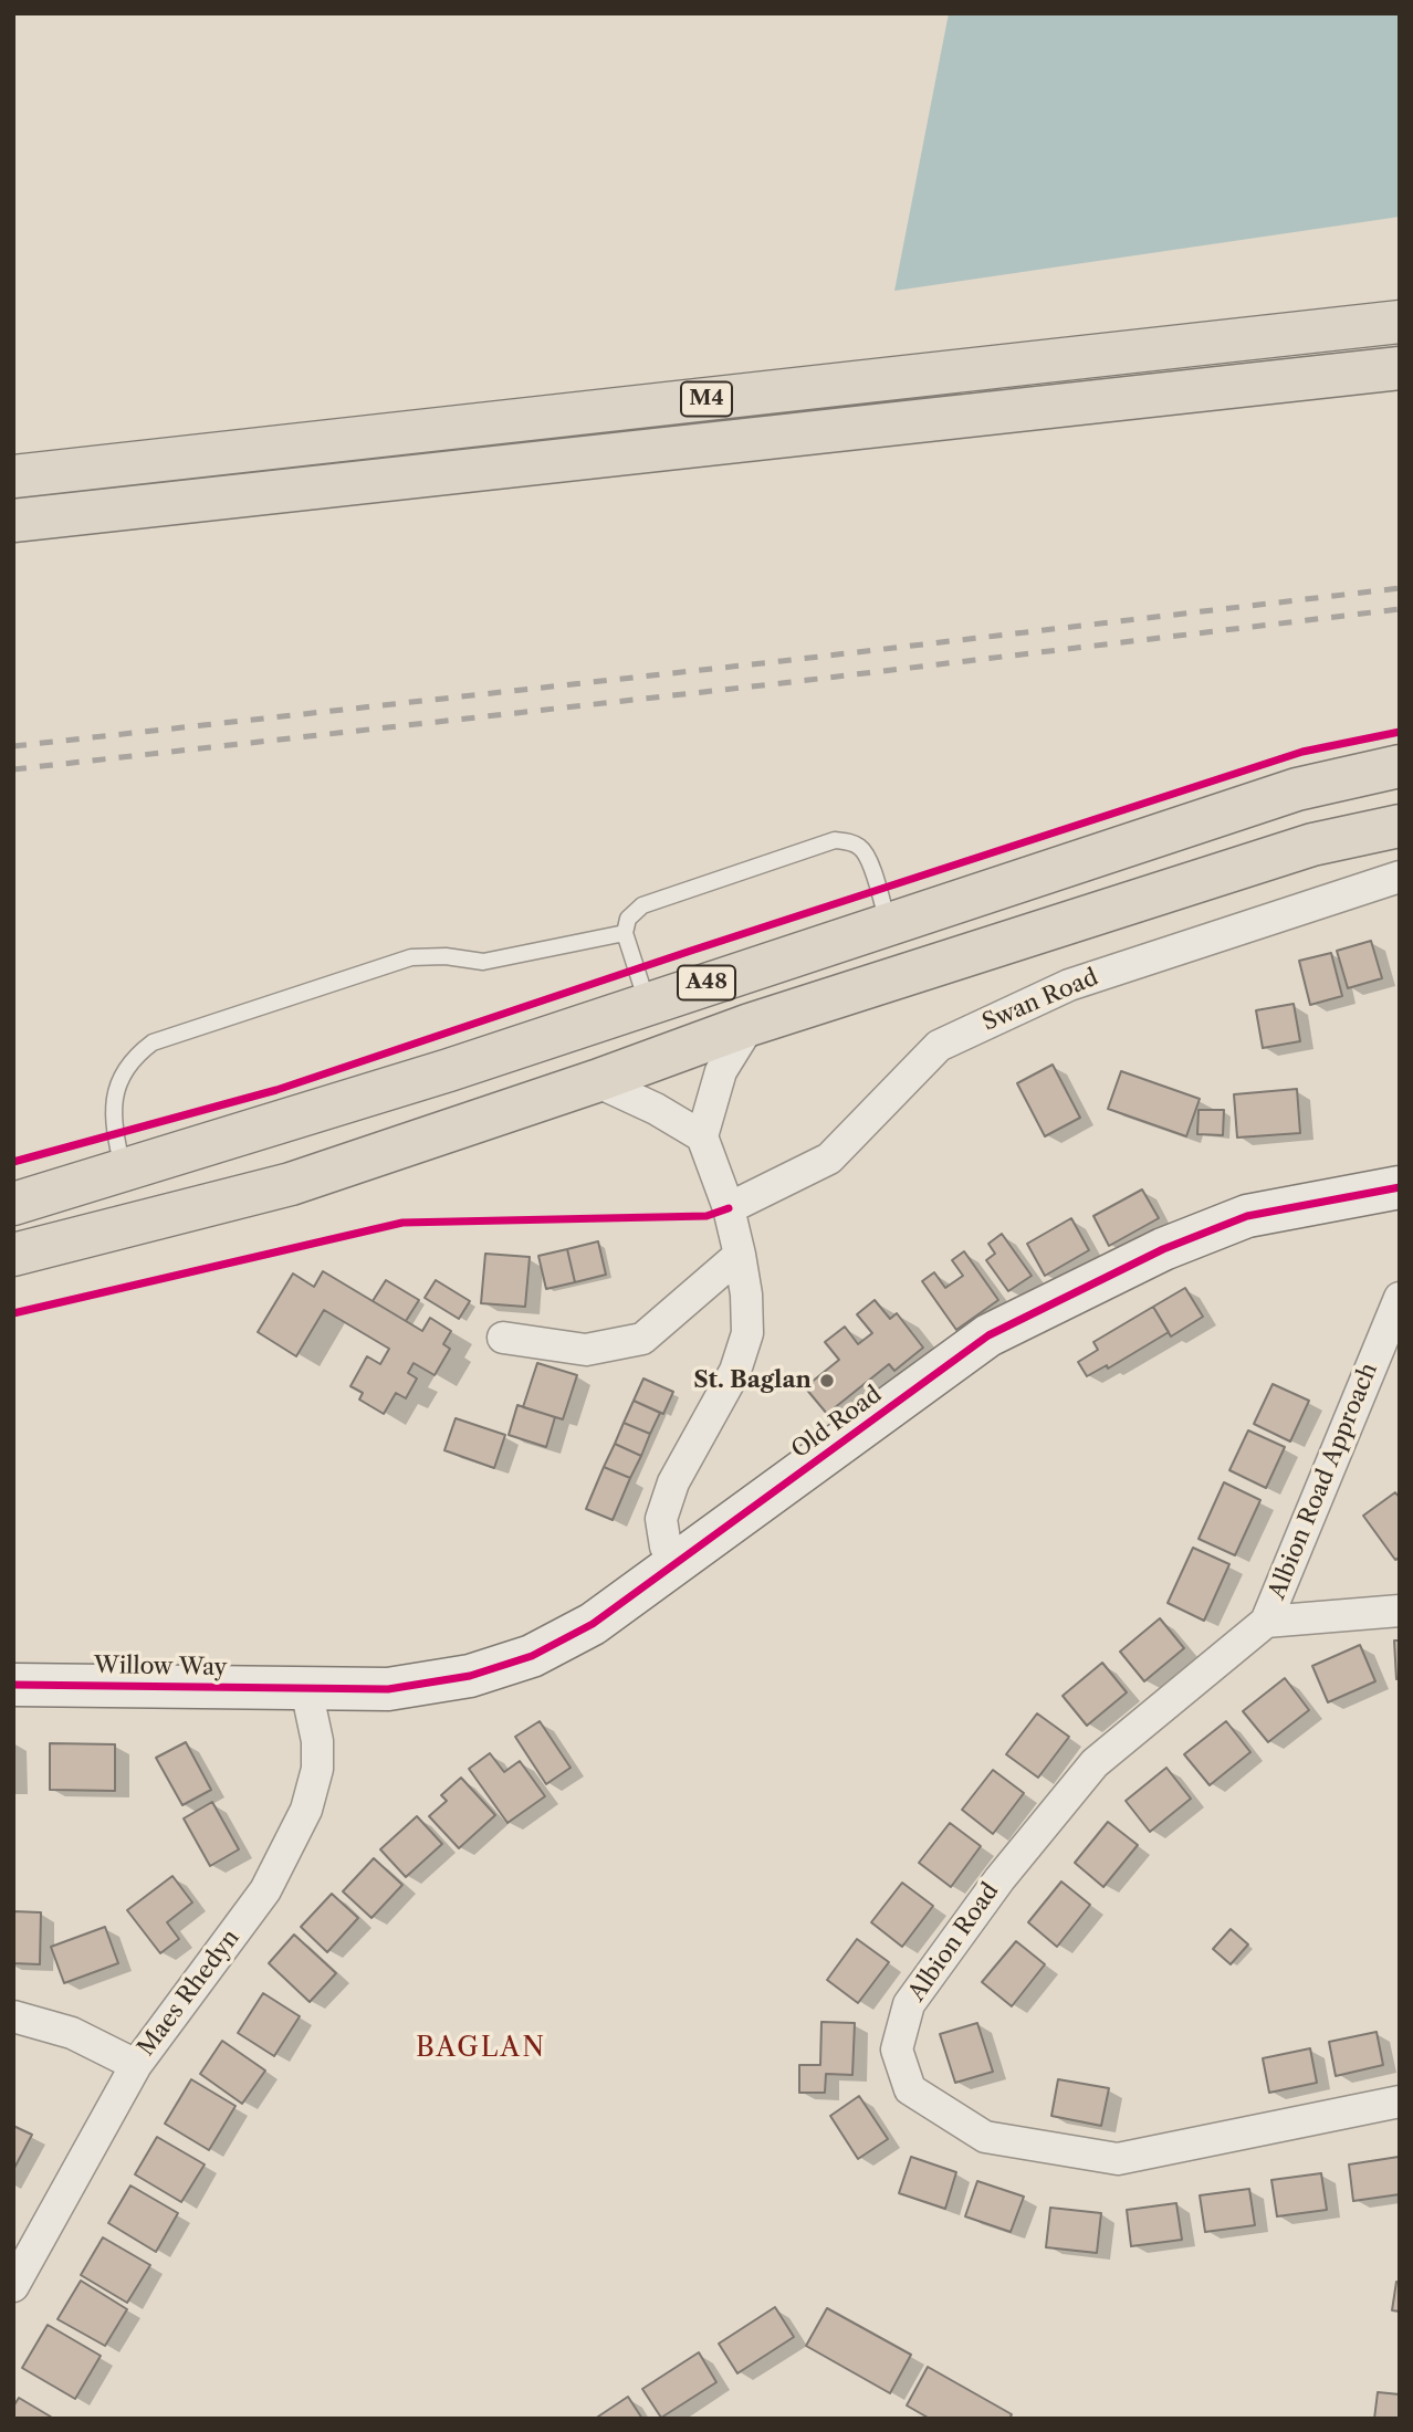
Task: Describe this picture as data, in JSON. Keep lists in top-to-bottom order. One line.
{"streets":{"main road":["M4","A48"],"street":["Swan Road","Old Road","Albion Road Approach","Willow Way","Albion Road","Maes Rhedyn"]},"crossings":[["Old Road","Willow Way"],["Old Road","Maes Rhedyn"],["Albion Road Approach","Albion Road"],["Willow Way","Maes Rhedyn"]],"districts":["BAGLAN"],"places":["St. Baglan"]}
